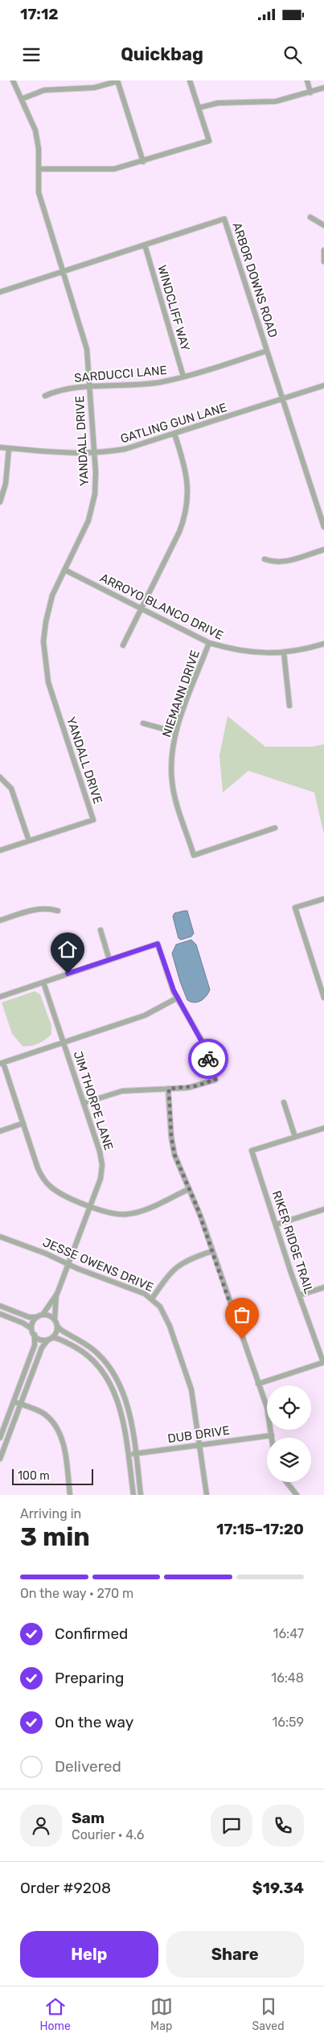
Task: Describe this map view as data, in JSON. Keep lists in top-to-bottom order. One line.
{"streets":{"street":["ARBOR DOWNS ROAD","WINDCLIFF WAY","SARDUCCI LANE","GATLING GUN LANE","YANDALL DRIVE","ARROYO BLANCO DRIVE","NIEMANN DRIVE","JIM THORPE LANE","RIKER RIDGE TRAIL","JESSE OWENS DRIVE","DUB DRIVE"]},"crossings":[["ARBOR DOWNS ROAD","WINDCLIFF WAY"],["ARBOR DOWNS ROAD","SARDUCCI LANE"],["ARBOR DOWNS ROAD","GATLING GUN LANE"],["ARBOR DOWNS ROAD","YANDALL DRIVE"],["WINDCLIFF WAY","SARDUCCI LANE"],["SARDUCCI LANE","YANDALL DRIVE"],["GATLING GUN LANE","YANDALL DRIVE"],["YANDALL DRIVE","ARROYO BLANCO DRIVE"],["ARROYO BLANCO DRIVE","NIEMANN DRIVE"],["JIM THORPE LANE","JESSE OWENS DRIVE"],["JESSE OWENS DRIVE","DUB DRIVE"]],"scale_bar":"100 m","page":{"status":"17:12","header":"Quickbag","scale":"100 m","heading":["3 min","Arriving in","17:15–17:20"],"panel":["Sam","Courier · 4.6","Order #9208","$19.34"],"bar":"On the way · 270 m","list":[["Confirmed","16:47"],["Preparing","16:48"],["On the way","16:59"],"Delivered"],"buttons":["Help","Share"],"tabs":["Home","Map","Saved"]}}
